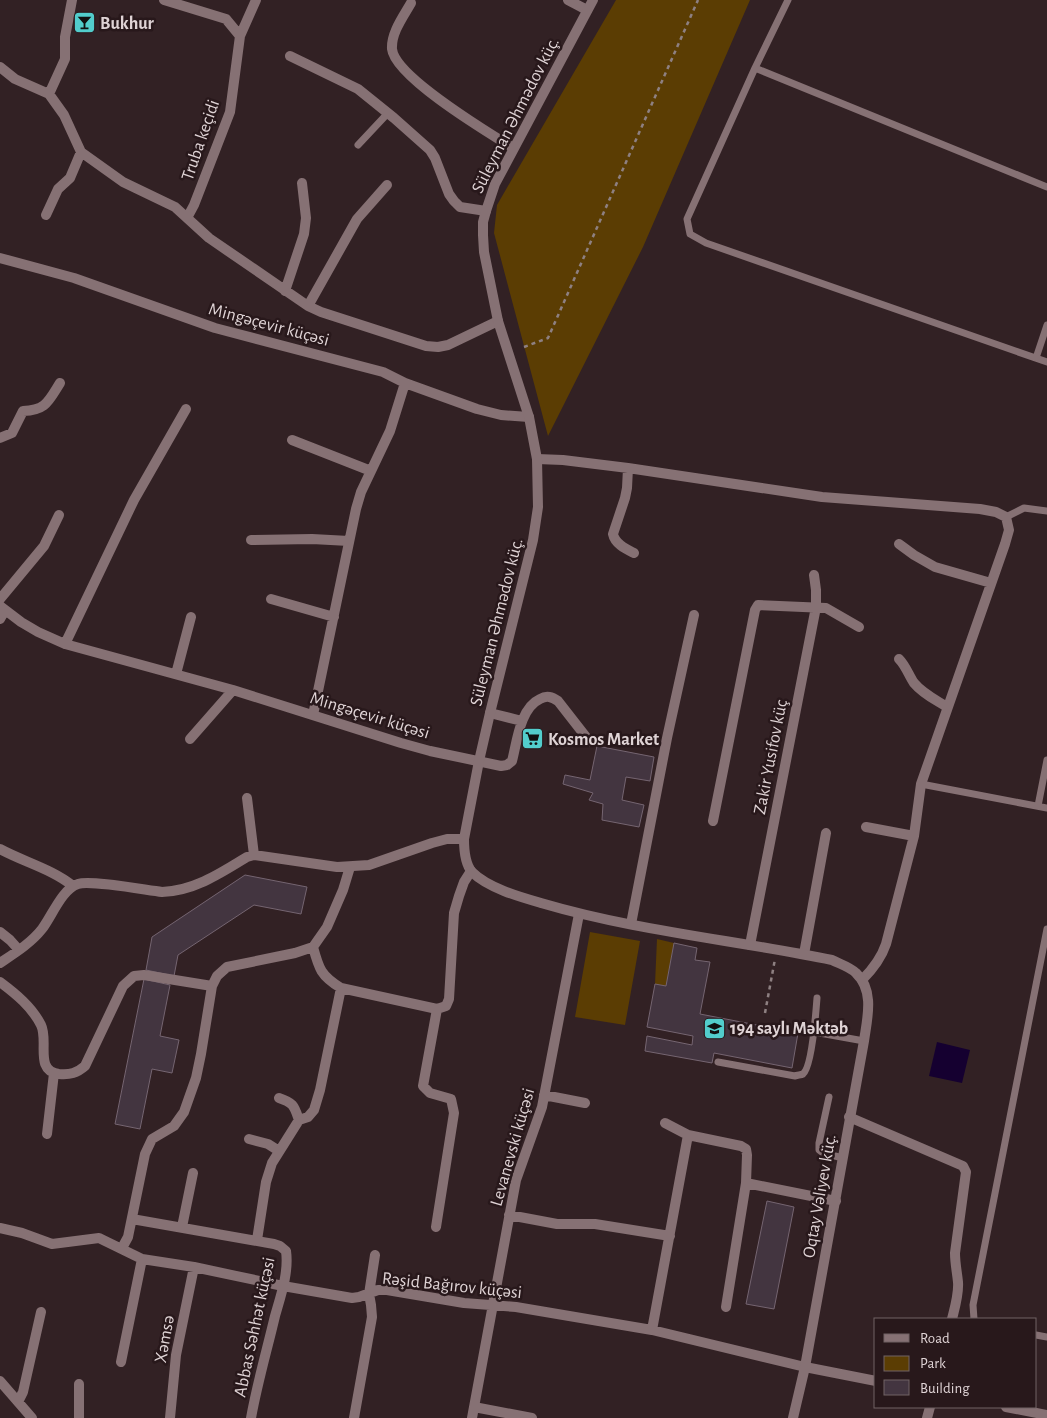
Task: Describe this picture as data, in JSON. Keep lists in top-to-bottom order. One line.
{"streets":{"street":["Süleyman Əhmədov küç.","Truba keçidi","Mingəçevir küçəsi","Zakir Yusifov küç","Levanevski küçəsi","Oqtay Vəliyev küç.","Rəşid Bağırov küçəsi","Abbas Səhhət küçəsi","Xəmsə"]},"crossings":[["Süleyman Əhmədov küç.","Mingəçevir küçəsi"],["Levanevski küçəsi","Rəşid Bağırov küçəsi"],["Oqtay Vəliyev küç.","Rəşid Bağırov küçəsi"],["Rəşid Bağırov küçəsi","Abbas Səhhət küçəsi"],["Rəşid Bağırov küçəsi","Xəmsə"]],"places":{"bar":["Bukhur"],"supermarket":["Kosmos Market"],"school or university":["194 saylı Məktəb"]},"legend":["Road","Park","Building"]}
